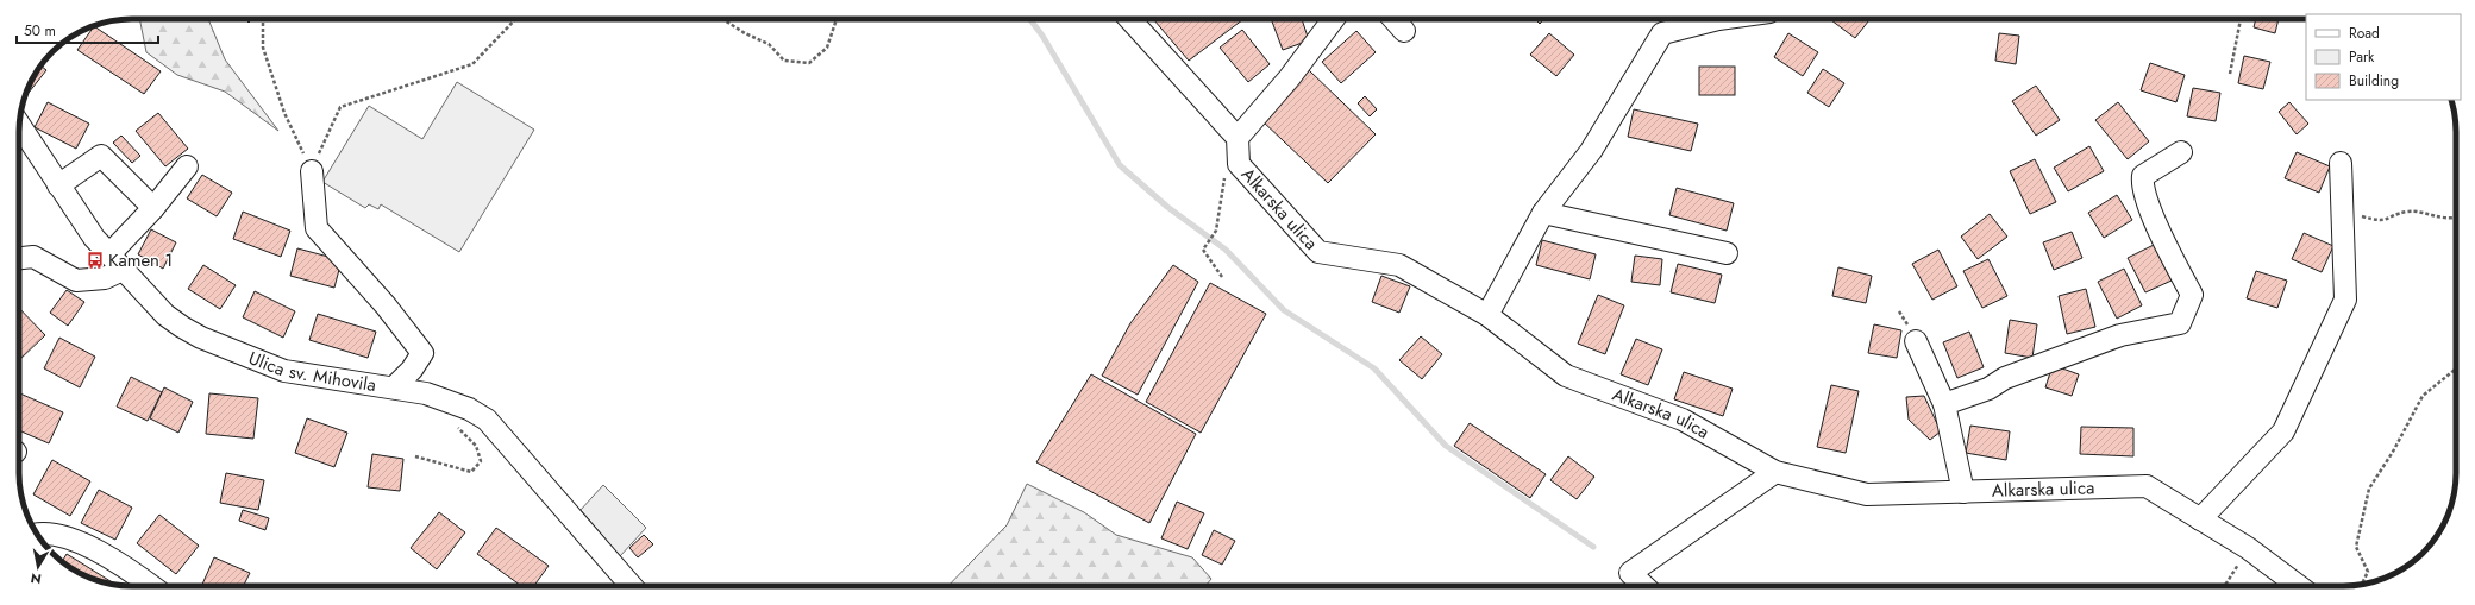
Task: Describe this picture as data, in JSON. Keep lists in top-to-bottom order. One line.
{"streets":{"street":["Alkarska ulica","Ulica sv. Mihovila"]},"places":{"bus stop":["Kamen 1"]},"legend":["Road","Park","Building"],"scale_bar":"50 m","north":"bottom"}
